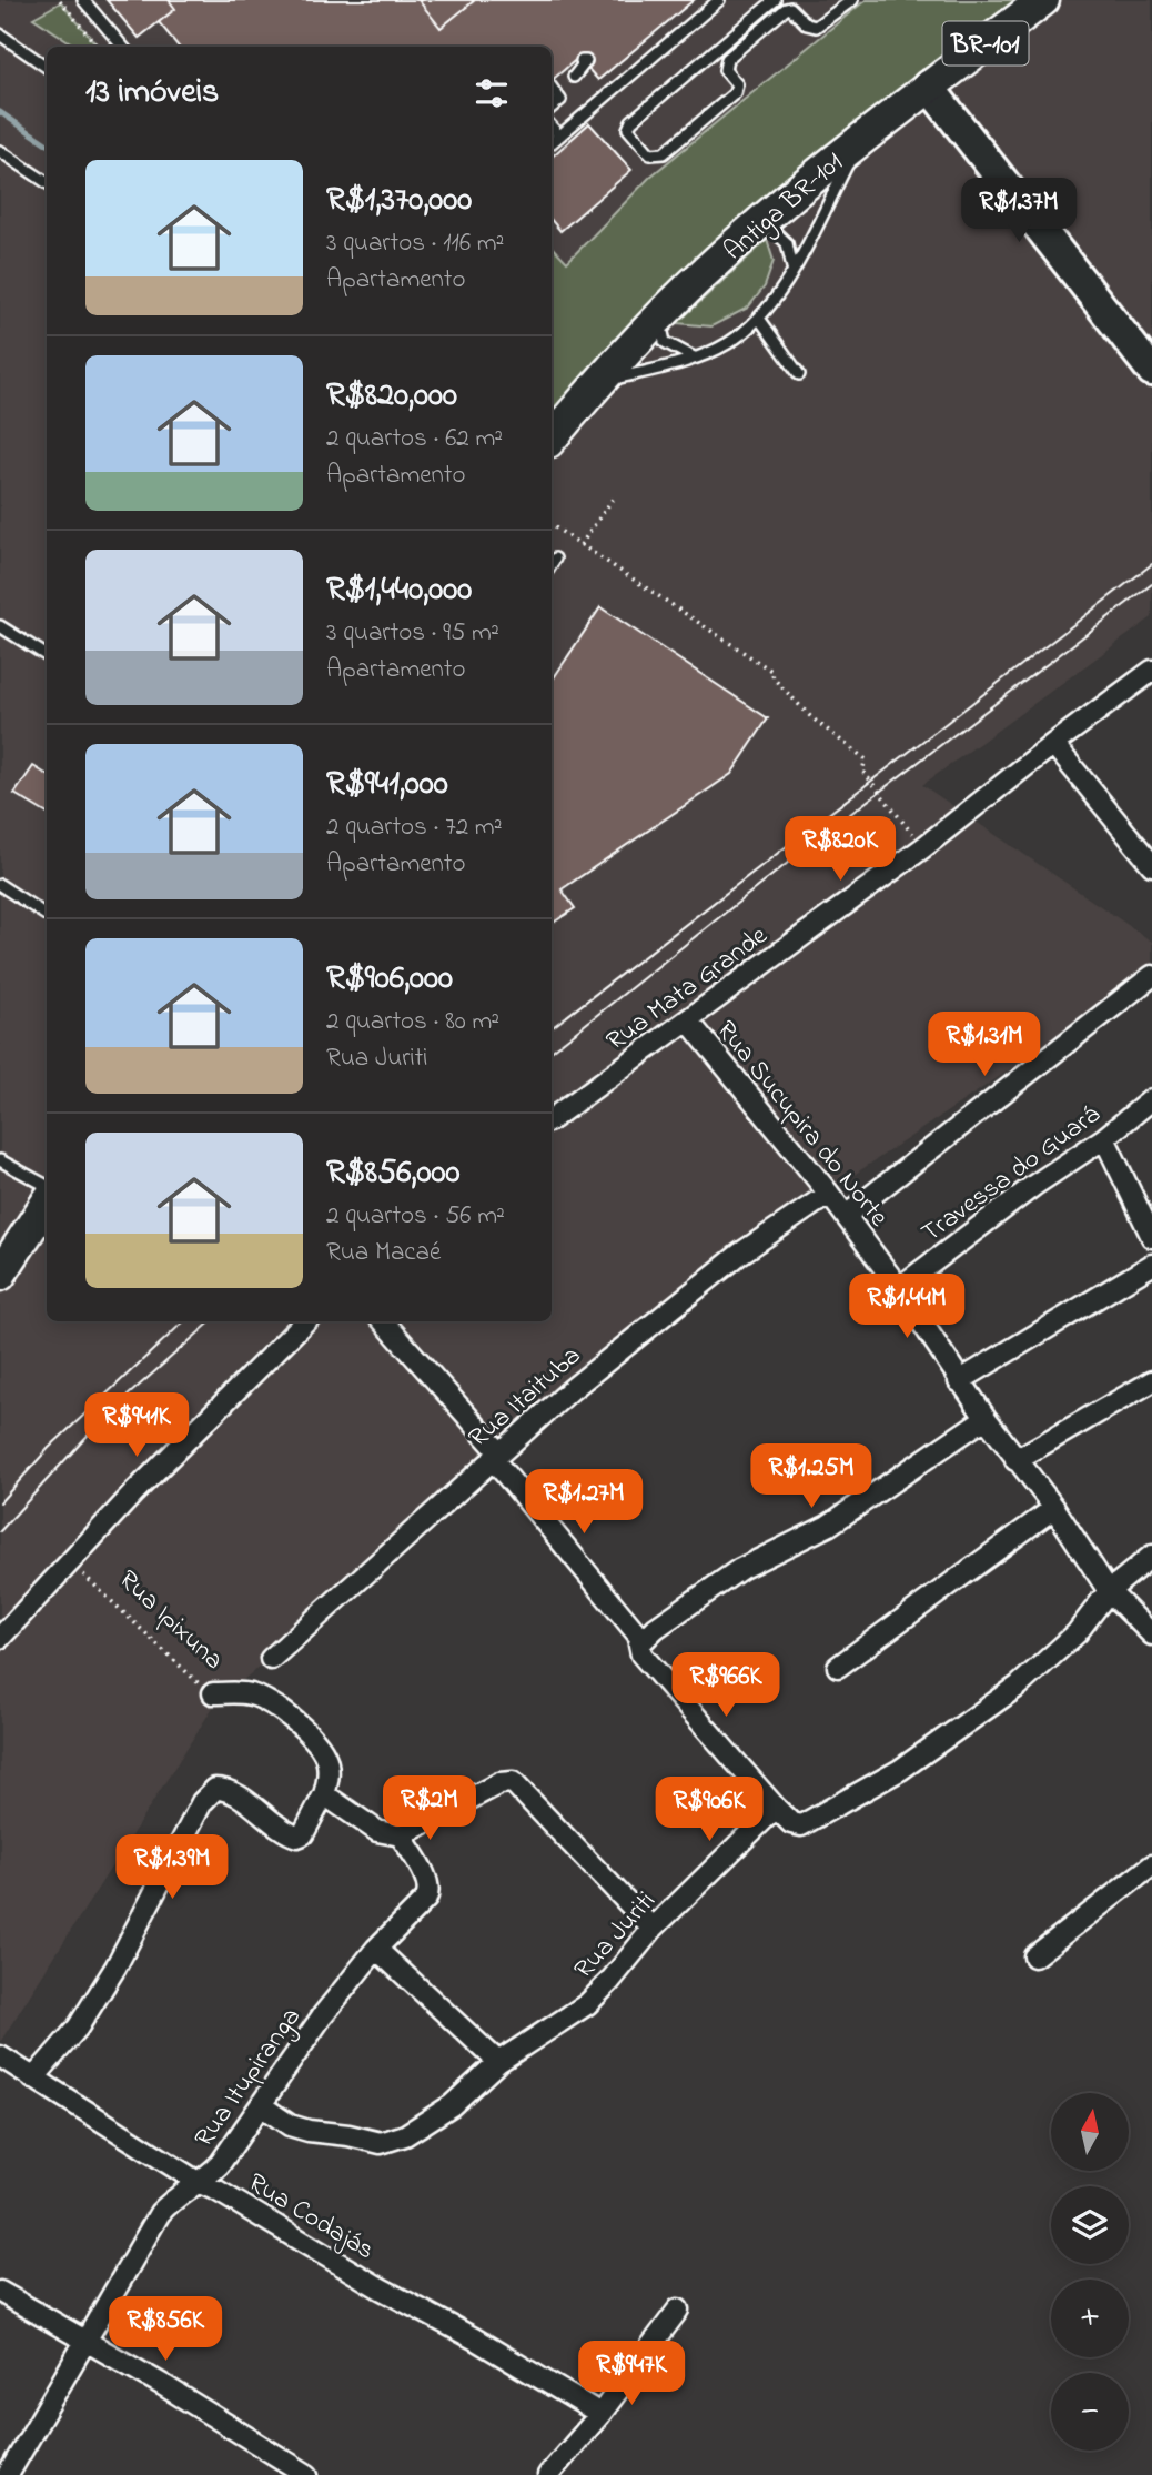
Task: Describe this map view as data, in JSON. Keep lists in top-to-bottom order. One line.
{"streets":{"main road":["BR-101","Antiga BR-101"],"street":["Rua Mata Grande","Rua Sucupira do Norte","Travessa do Guará","Rua Itaituba","Rua Ipixuna","Rua Juriti","Rua Itupiranga","Rua Codajás"]},"crossings":[["Rua Mata Grande","Rua Sucupira do Norte"],["Rua Sucupira do Norte","Travessa do Guará"],["Rua Sucupira do Norte","Rua Itaituba"],["Rua Juriti","Rua Itupiranga"],["Rua Itupiranga","Rua Codajás"]],"north":"top","page":{"heading":"13 imóveis","list":[{"name":"R$1,370,000","note":"3 quartos · 116 m² · Apartamento"},{"name":"R$820,000","note":"2 quartos · 62 m² · Apartamento"},{"name":"R$1,440,000","note":"3 quartos · 95 m² · Apartamento"},{"name":"R$941,000","note":"2 quartos · 72 m² · Apartamento"},{"name":"R$906,000","note":"2 quartos · 80 m² · Rua Juriti"},{"name":"R$856,000","note":"2 quartos · 56 m² · Rua Macaé"}],"price":["R$1.37M","R$820K","R$1.31M","R$1.44M","R$941K","R$1.25M","R$1.27M","R$966K","R$2M","R$906K","R$1.39M","R$856K","R$947K"],"map_buttons":["+","−"]}}
